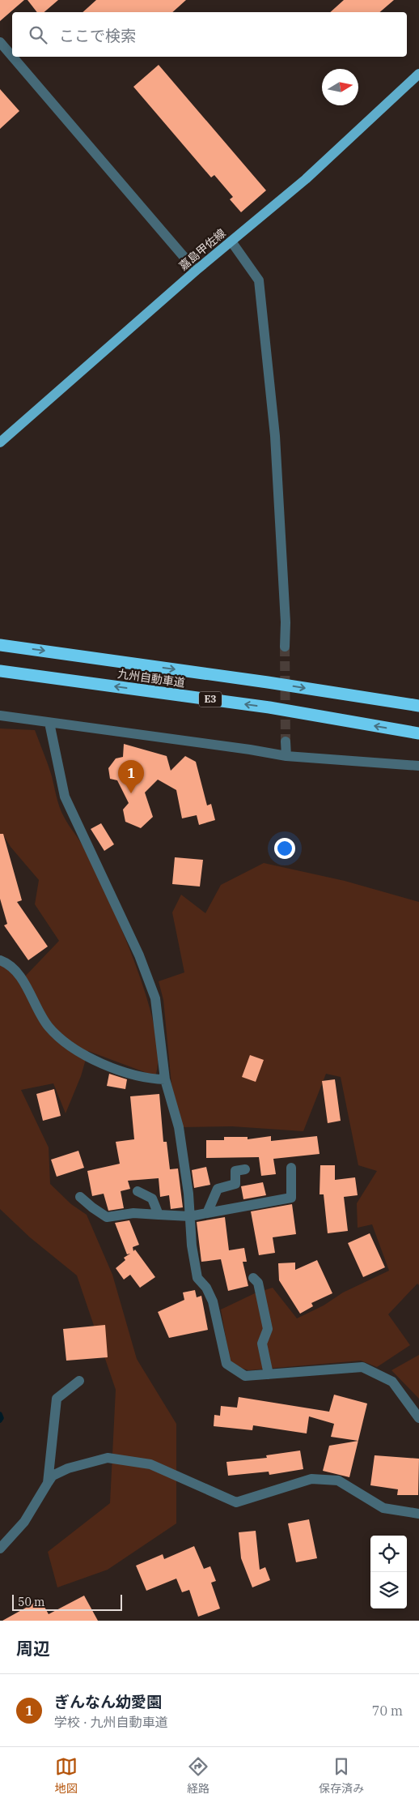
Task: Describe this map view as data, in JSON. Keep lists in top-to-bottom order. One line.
{"streets":{"highway":["九州自動車道","E3"],"main road":["嘉島甲佐線"]},"scale_bar":"50 m","north":"right","page":{"search":"ここで検索","pins":"1","scale":"50 m","heading":"周辺","list":[{"mark":"1","name":"ぎんなん幼愛園","note":"学校 · 九州自動車道","value":"70 m"}],"nav":["地図","経路","保存済み"]}}
